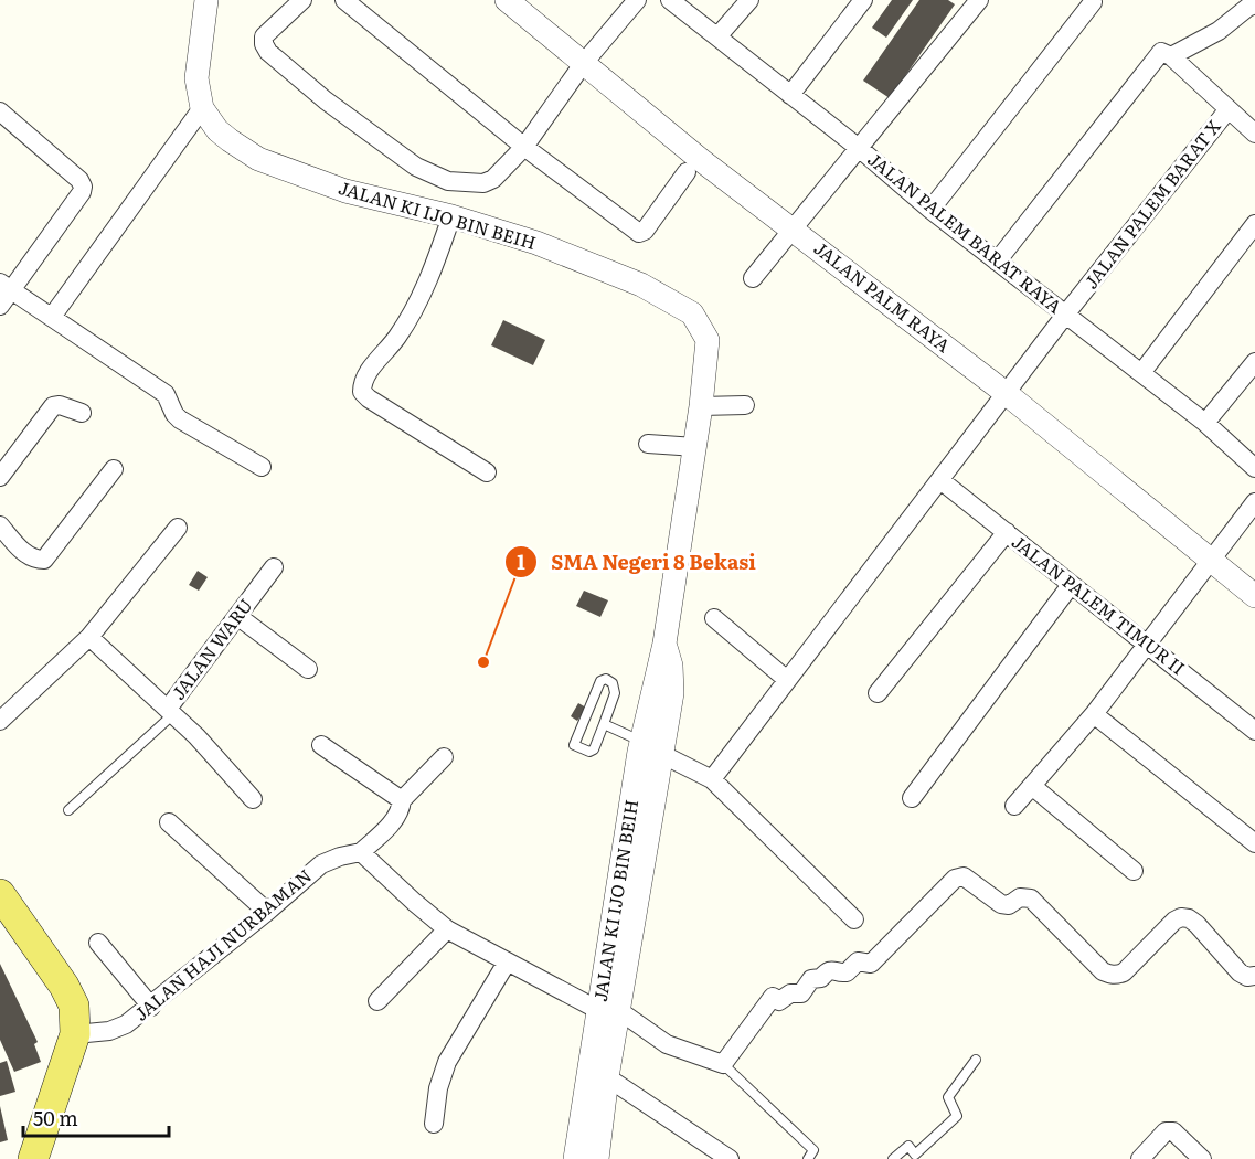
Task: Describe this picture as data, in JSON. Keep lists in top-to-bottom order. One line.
{"streets":{"street":["JALAN PALEM BARAT X","JALAN KI IJO BIN BEIH","JALAN PALEM BARAT RAYA","JALAN PALM RAYA","JALAN PALEM TIMUR II","JALAN WARU","JALAN HAJI NURBAMAN"]},"crossings":[["JALAN PALEM BARAT X","JALAN PALEM BARAT RAYA"],["JALAN PALEM BARAT X","JALAN PALM RAYA"],["JALAN PALEM BARAT X","JALAN PALEM TIMUR II"]],"places":["SMA Negeri 8 Bekasi"],"scale_bar":"50 m"}
